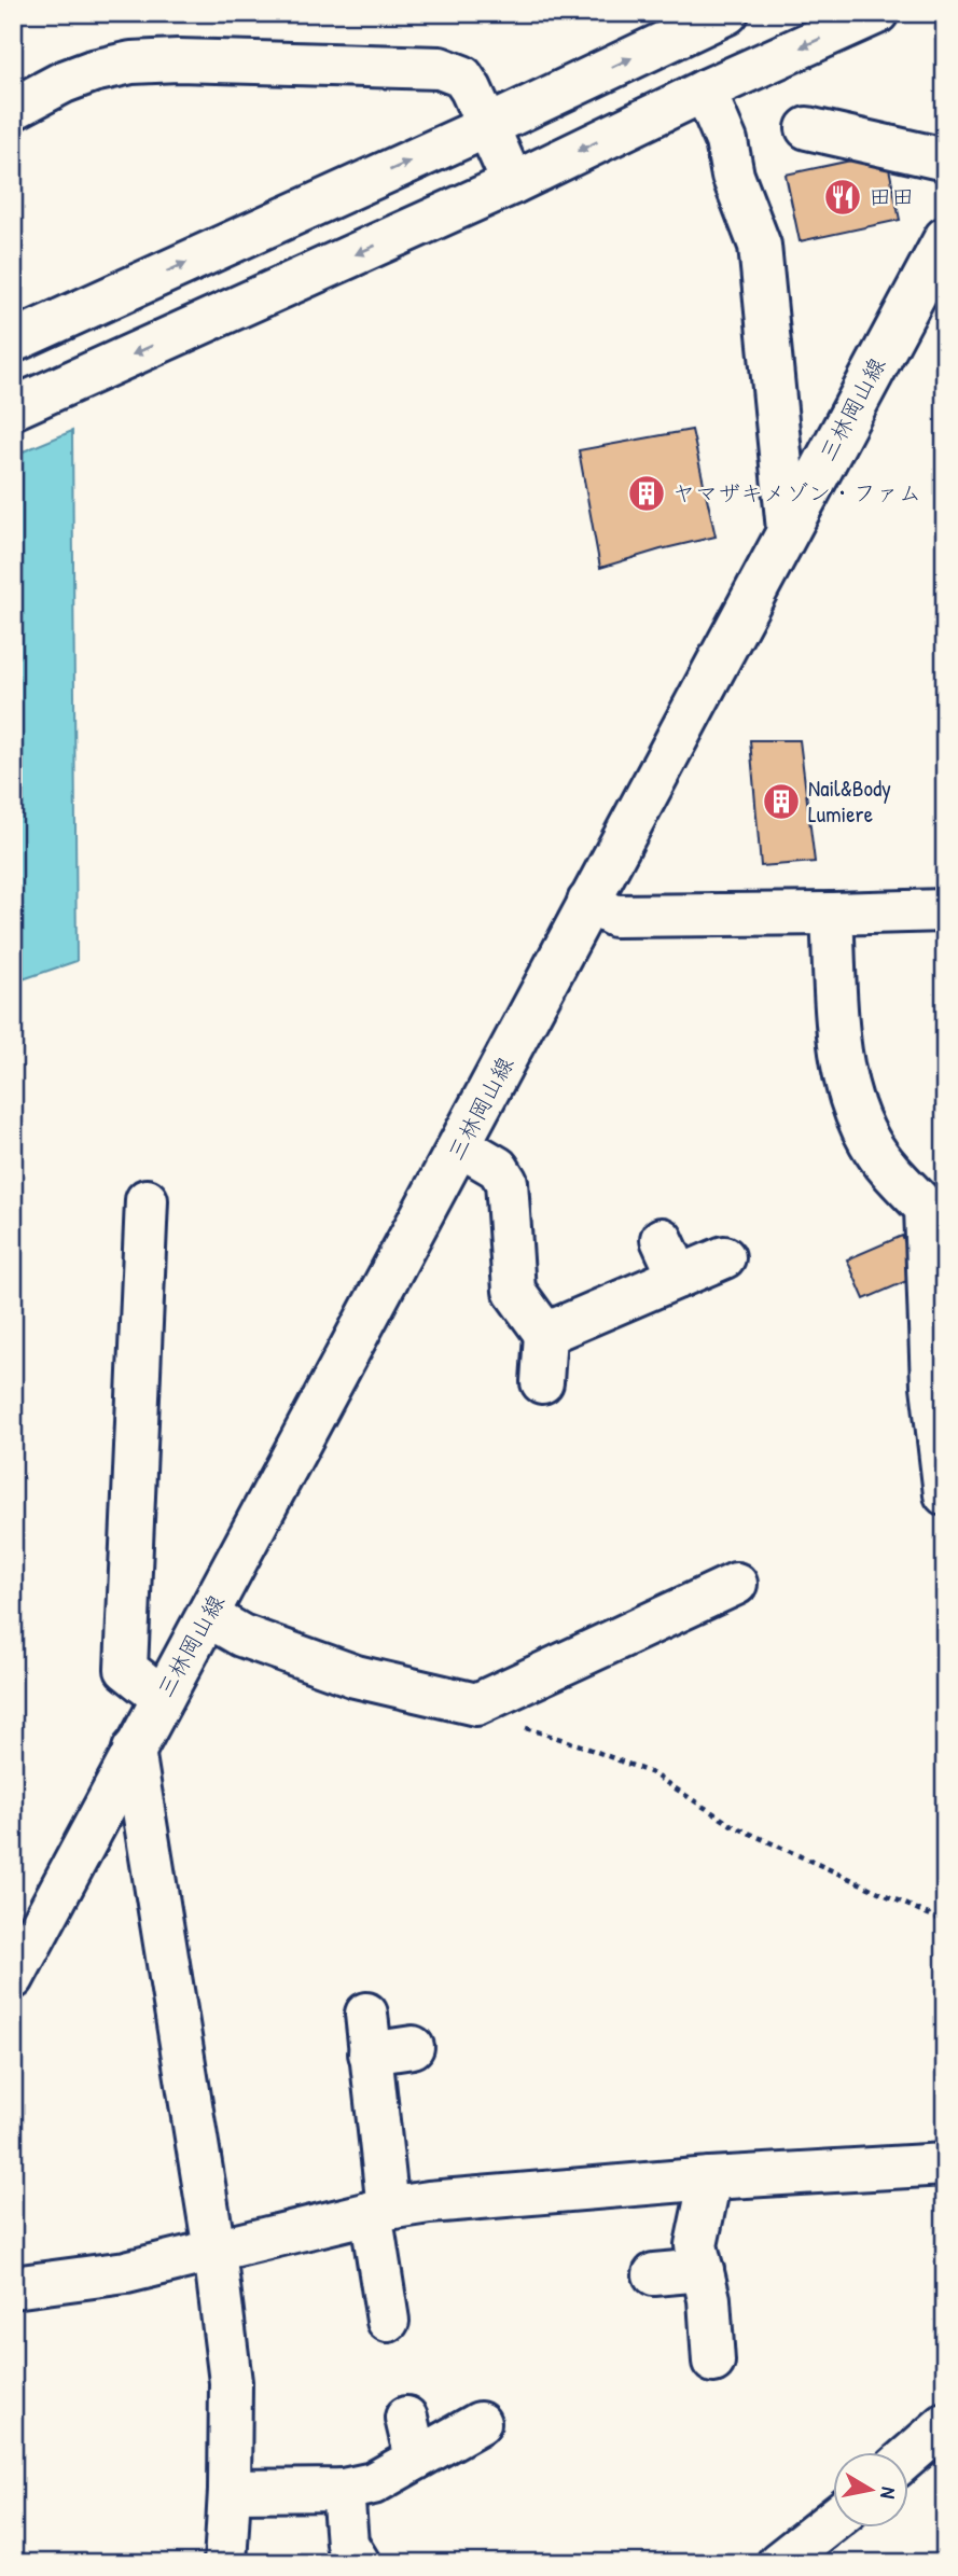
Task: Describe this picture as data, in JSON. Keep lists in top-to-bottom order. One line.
{"streets":{"street":["三林岡山線"]},"places":{"restaurant":["田田"],"building":["ヤマザキメゾン・ファム","Nail&Body Lumiere"]},"north":"right"}
